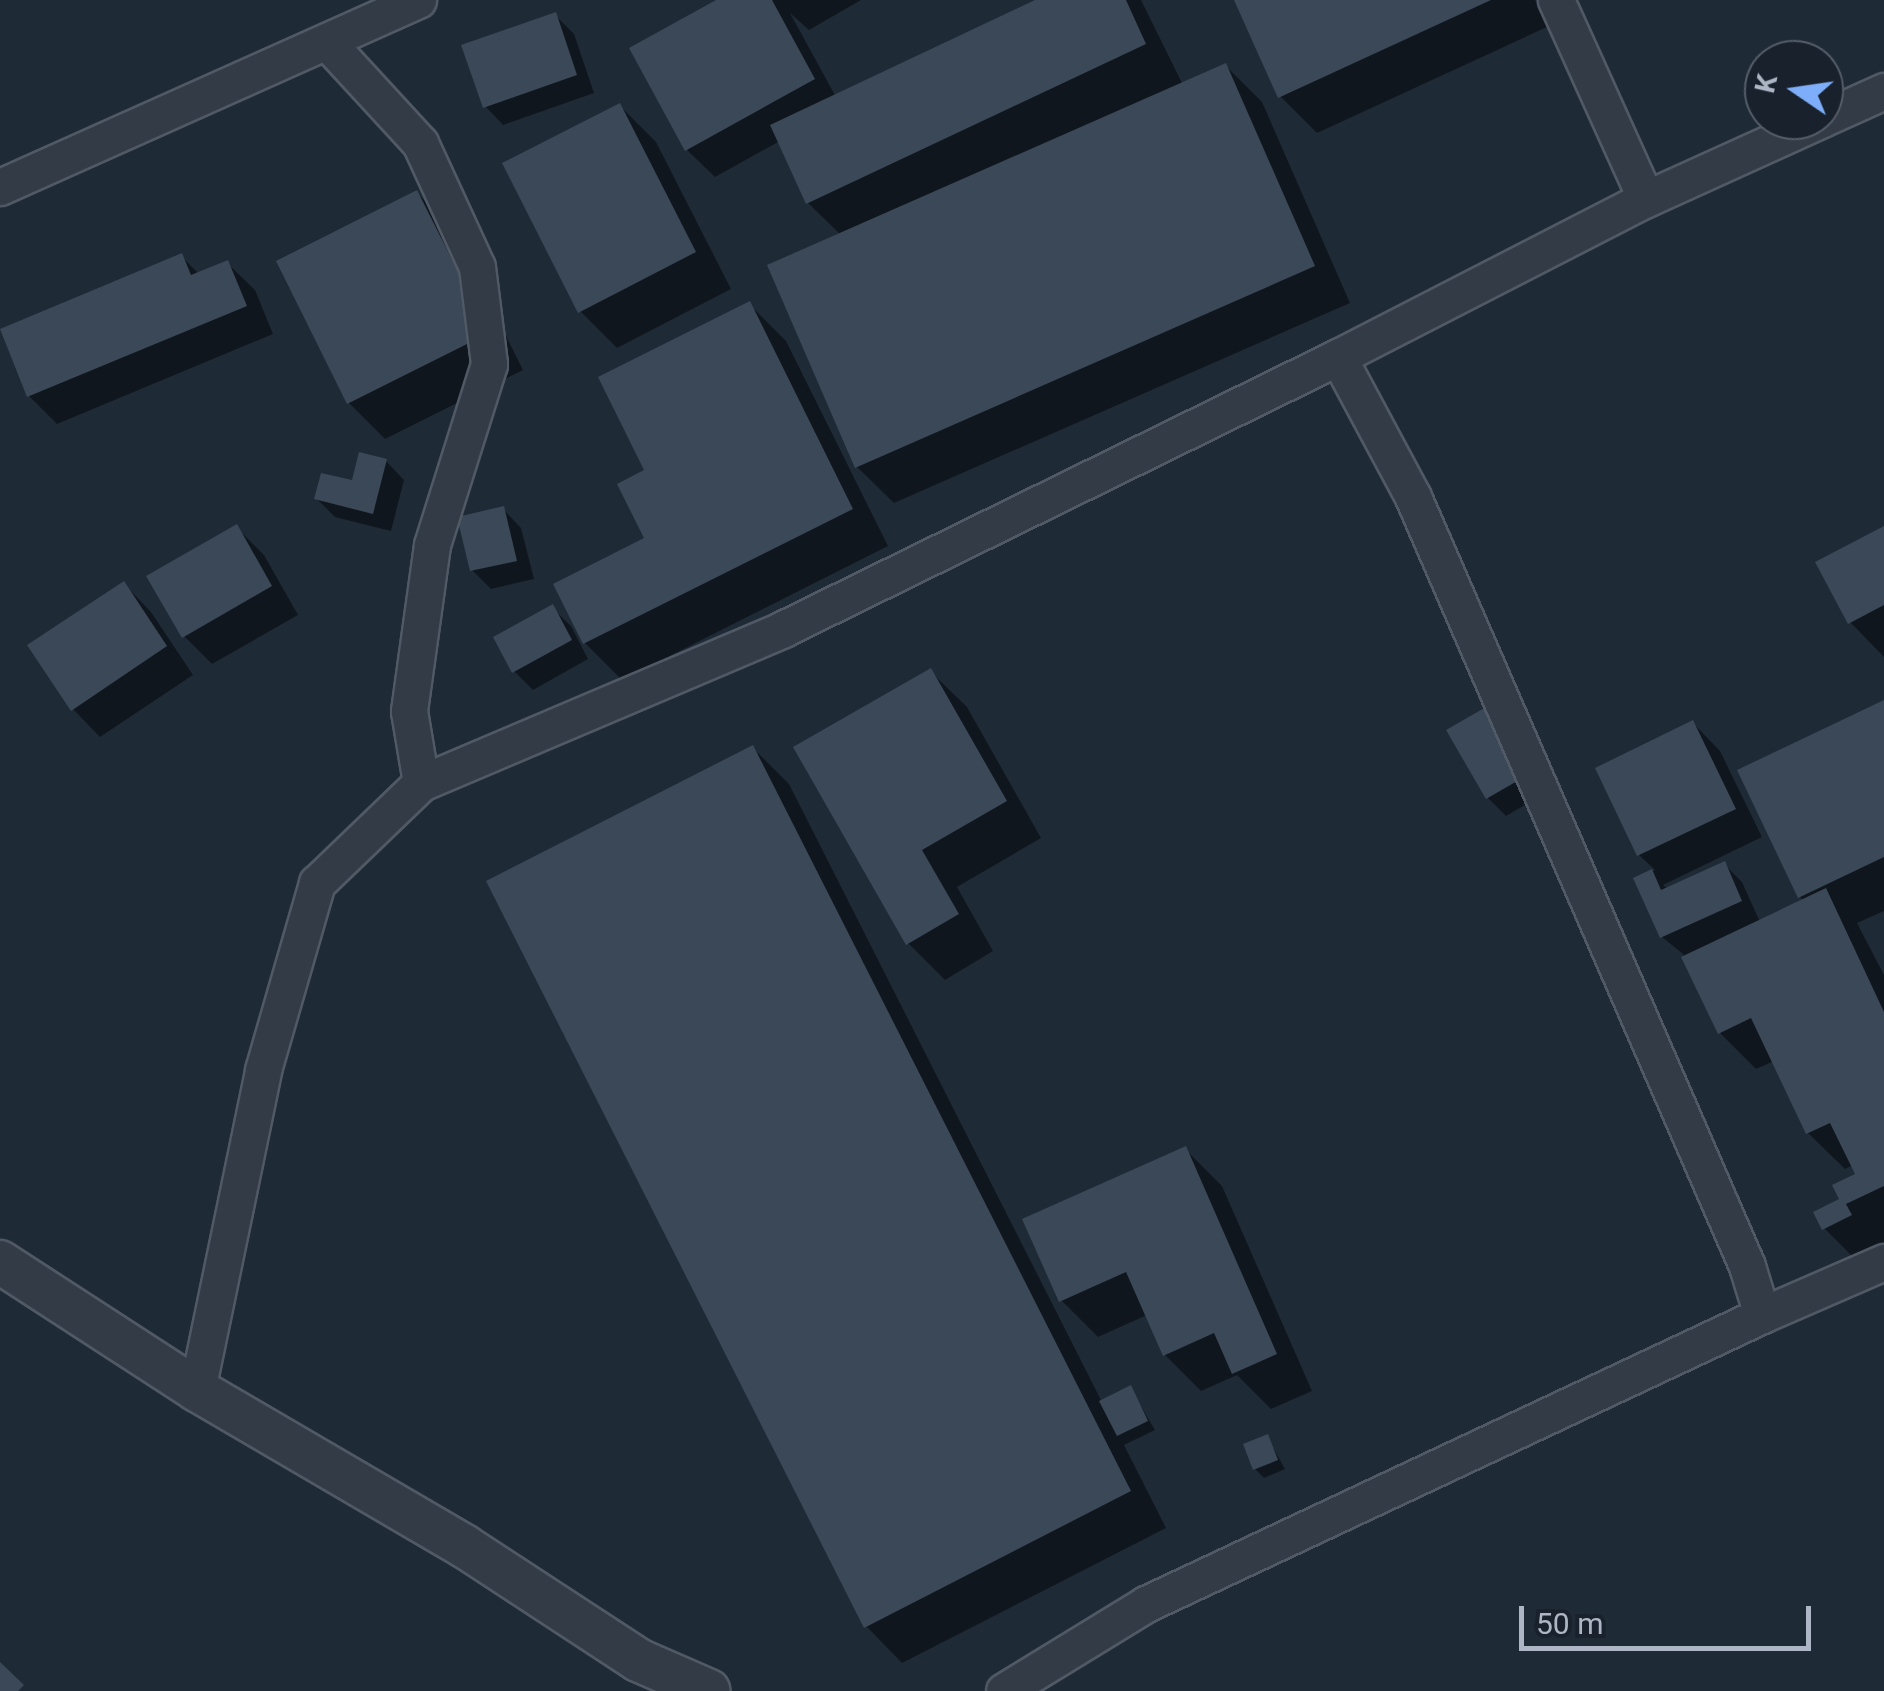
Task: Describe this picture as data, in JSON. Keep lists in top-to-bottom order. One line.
{"scale_bar":"50 m","north":"left"}
